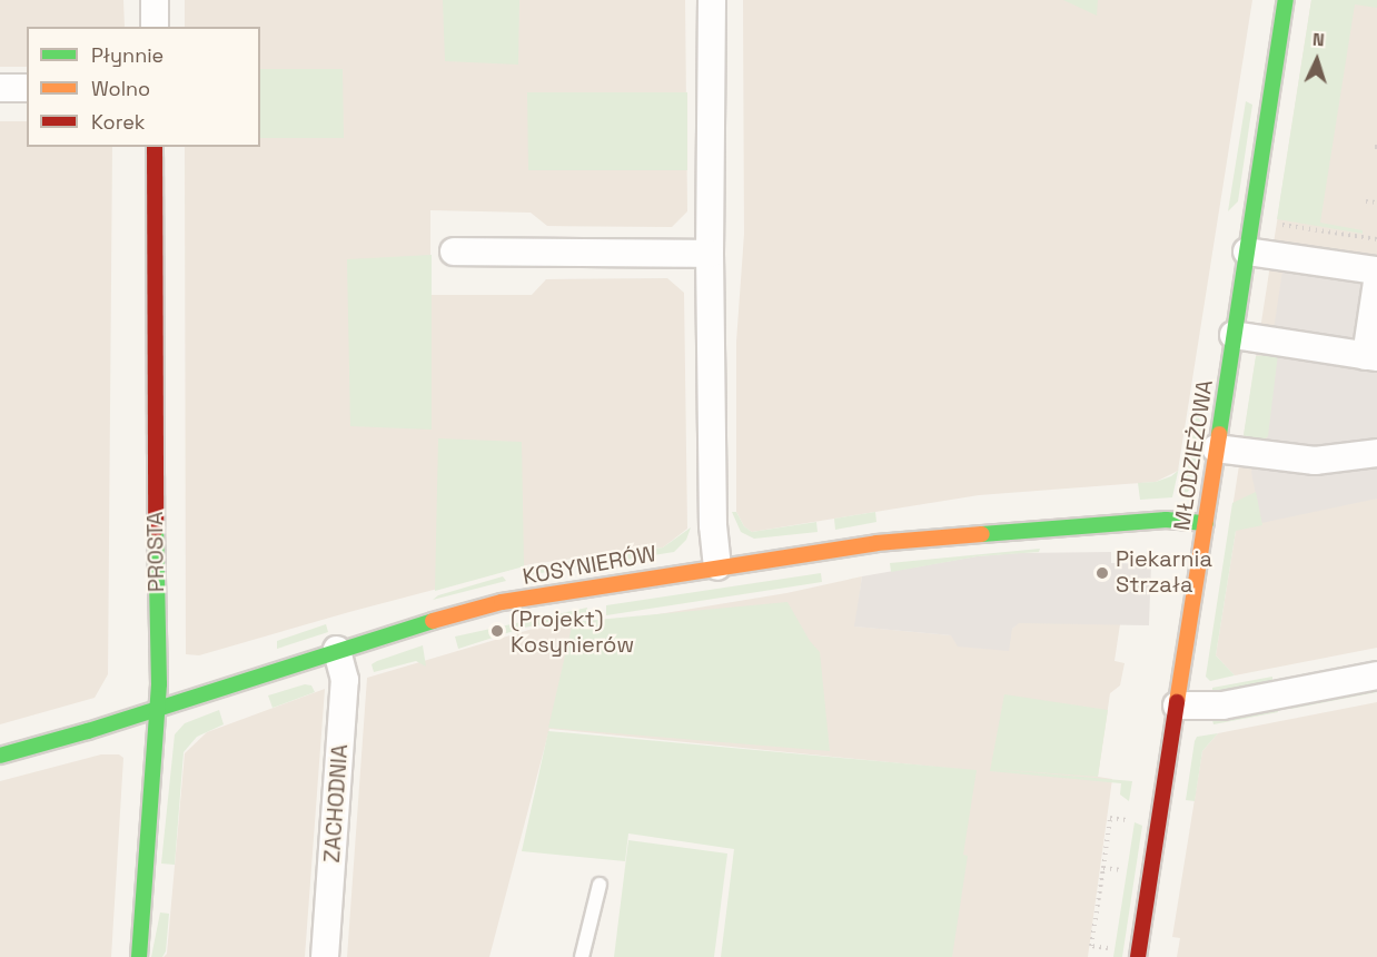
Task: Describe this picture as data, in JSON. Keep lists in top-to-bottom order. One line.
{"streets":{"street":["MŁODZIEŻOWA","PROSTA","KOSYNIERÓW","ZACHODNIA"]},"crossings":[["MŁODZIEŻOWA","KOSYNIERÓW"],["PROSTA","KOSYNIERÓW"],["KOSYNIERÓW","ZACHODNIA"]],"places":["Piekarnia Strzała","(Projekt) Kosynierów"],"legend":["Płynnie","Wolno","Korek"],"north":"top"}
